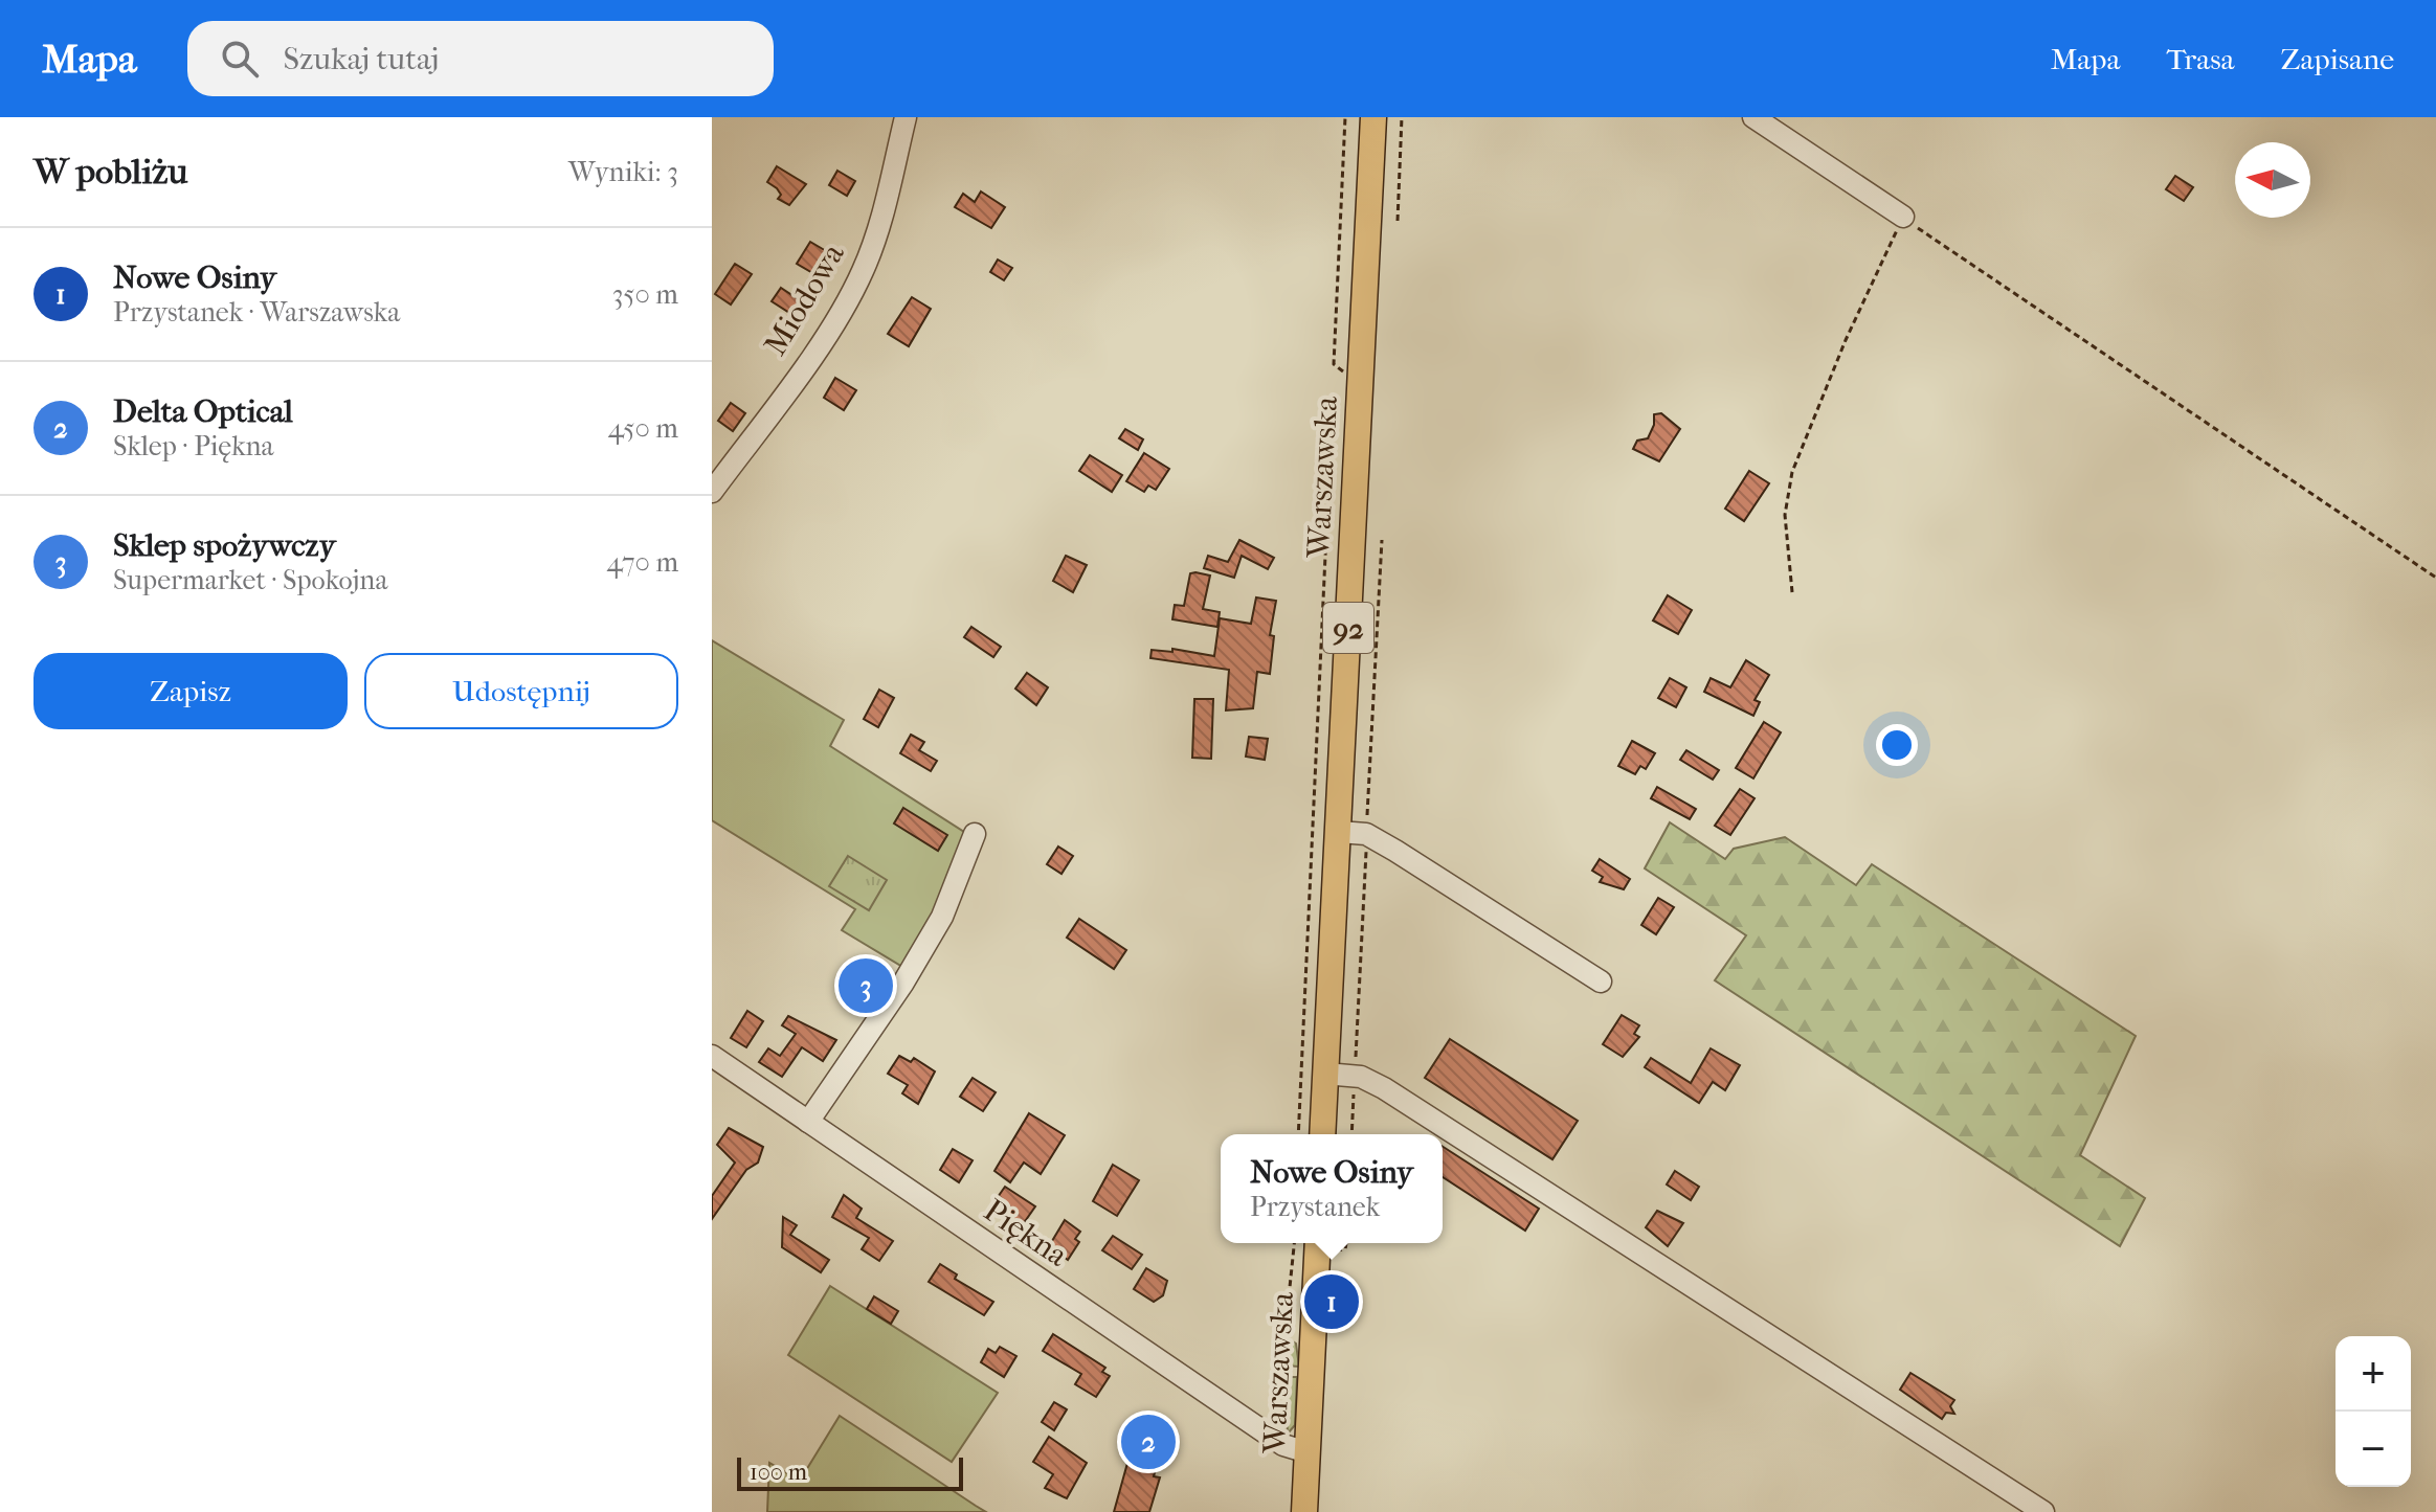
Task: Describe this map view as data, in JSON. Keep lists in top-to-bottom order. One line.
{"streets":{"main road":["Warszawska","92"],"street":["Miodowa","Piękna"]},"crossings":[["Warszawska","Piękna"]],"scale_bar":"100 m","north":"left","page":{"header":"Mapa","search":"Szukaj tutaj","nav":["Mapa","Trasa","Zapisane"],"heading":["W pobliżu","Wyniki: 3"],"list":[{"mark":"1","name":"Nowe Osiny","note":"Przystanek · Warszawska","value":"350 m"},{"mark":"2","name":"Delta Optical","note":"Sklep · Piękna","value":"450 m"},{"mark":"3","name":"Sklep spożywczy","note":"Supermarket · Spokojna","value":"470 m"}],"buttons":["Zapisz","Udostępnij"],"pins":["3","1","2"],"popup":["Nowe Osiny","Przystanek"],"map_buttons":["+","−"],"scale":"100 m"}}
